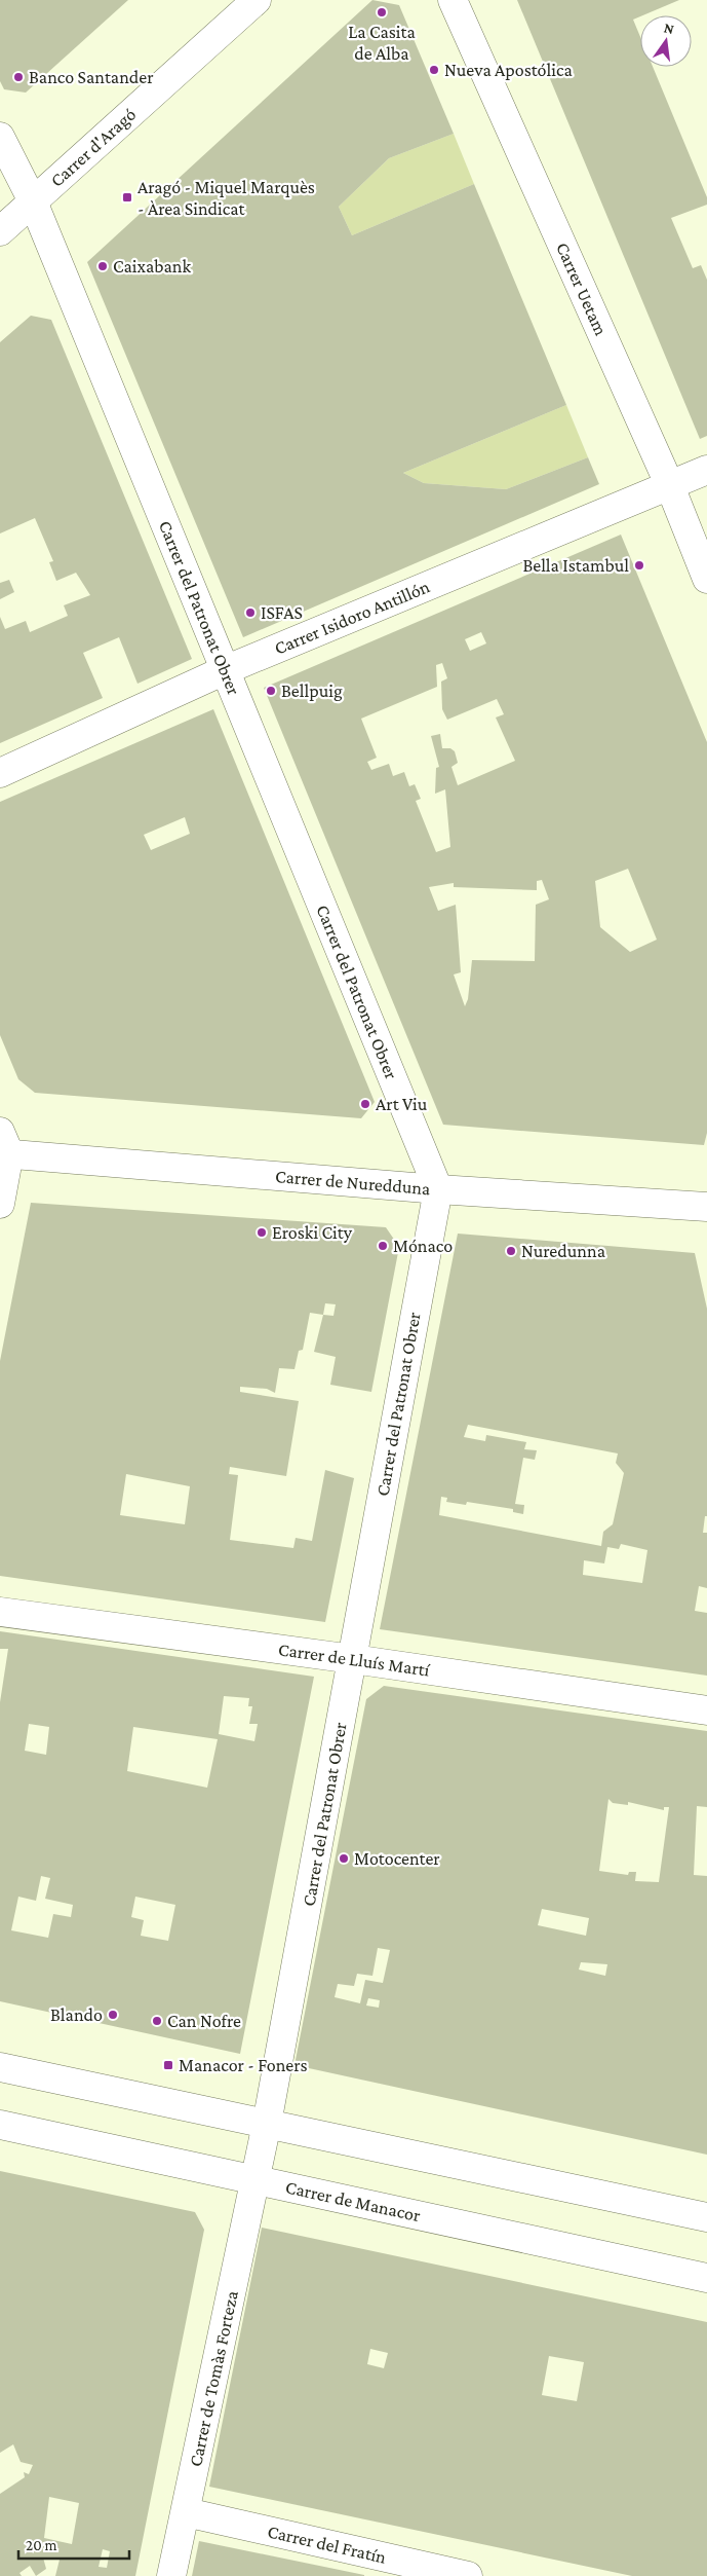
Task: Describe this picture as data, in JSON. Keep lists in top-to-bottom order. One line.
{"streets":{"street":["Carrer d'Aragó","Carrer Uetam","Carrer del Patronat Obrer","Carrer Isidoro Antillón","Carrer de Nuredduna","Carrer de Lluís Martí","Carrer de Manacor","Carrer de Tomàs Forteza","Carrer del Fratín"]},"crossings":[["Carrer d'Aragó","Carrer del Patronat Obrer"],["Carrer Uetam","Carrer Isidoro Antillón"],["Carrer del Patronat Obrer","Carrer Isidoro Antillón"],["Carrer del Patronat Obrer","Carrer de Nuredduna"],["Carrer del Patronat Obrer","Carrer de Lluís Martí"],["Carrer del Patronat Obrer","Carrer de Manacor"],["Carrer del Patronat Obrer","Carrer de Tomàs Forteza"],["Carrer de Manacor","Carrer de Tomàs Forteza"],["Carrer de Tomàs Forteza","Carrer del Fratín"]],"places":{"other":["La Casita de Alba","Nueva Apostólica","Banco Santander","Caixabank","Bella Istambul","ISFAS","Bellpuig","Art Viu","Eroski City","Mónaco","Nuredunna","Motocenter","Blando","Can Nofre"],"transit":["Aragó - Miquel Marquès - Àrea Sindicat","Manacor - Foners"]},"scale_bar":"20 m","north":"top"}
